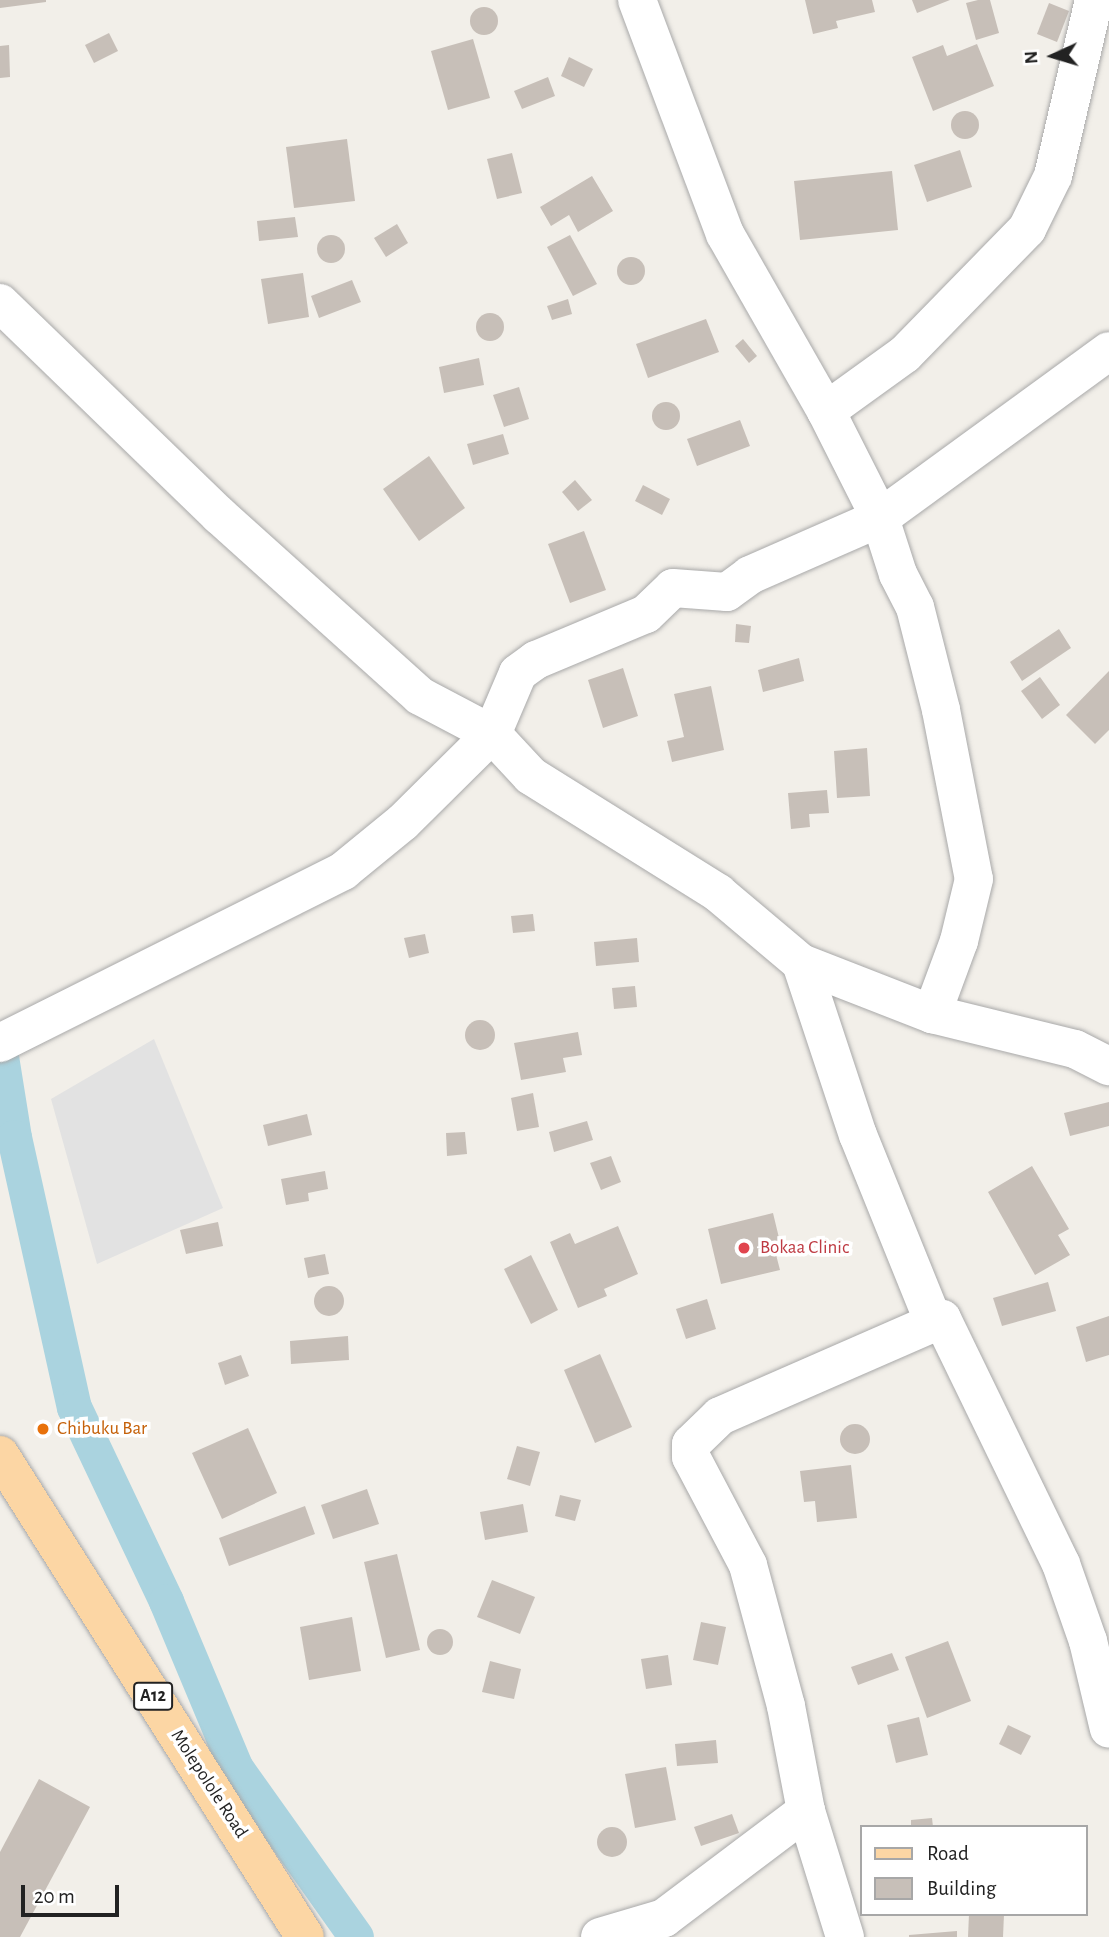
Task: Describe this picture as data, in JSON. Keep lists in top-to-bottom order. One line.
{"streets":{"main road":["A12","Molepolole Road"]},"places":["Bokaa Clinic","Chibuku Bar"],"legend":["Road","Building"],"scale_bar":"20 m","north":"left"}
